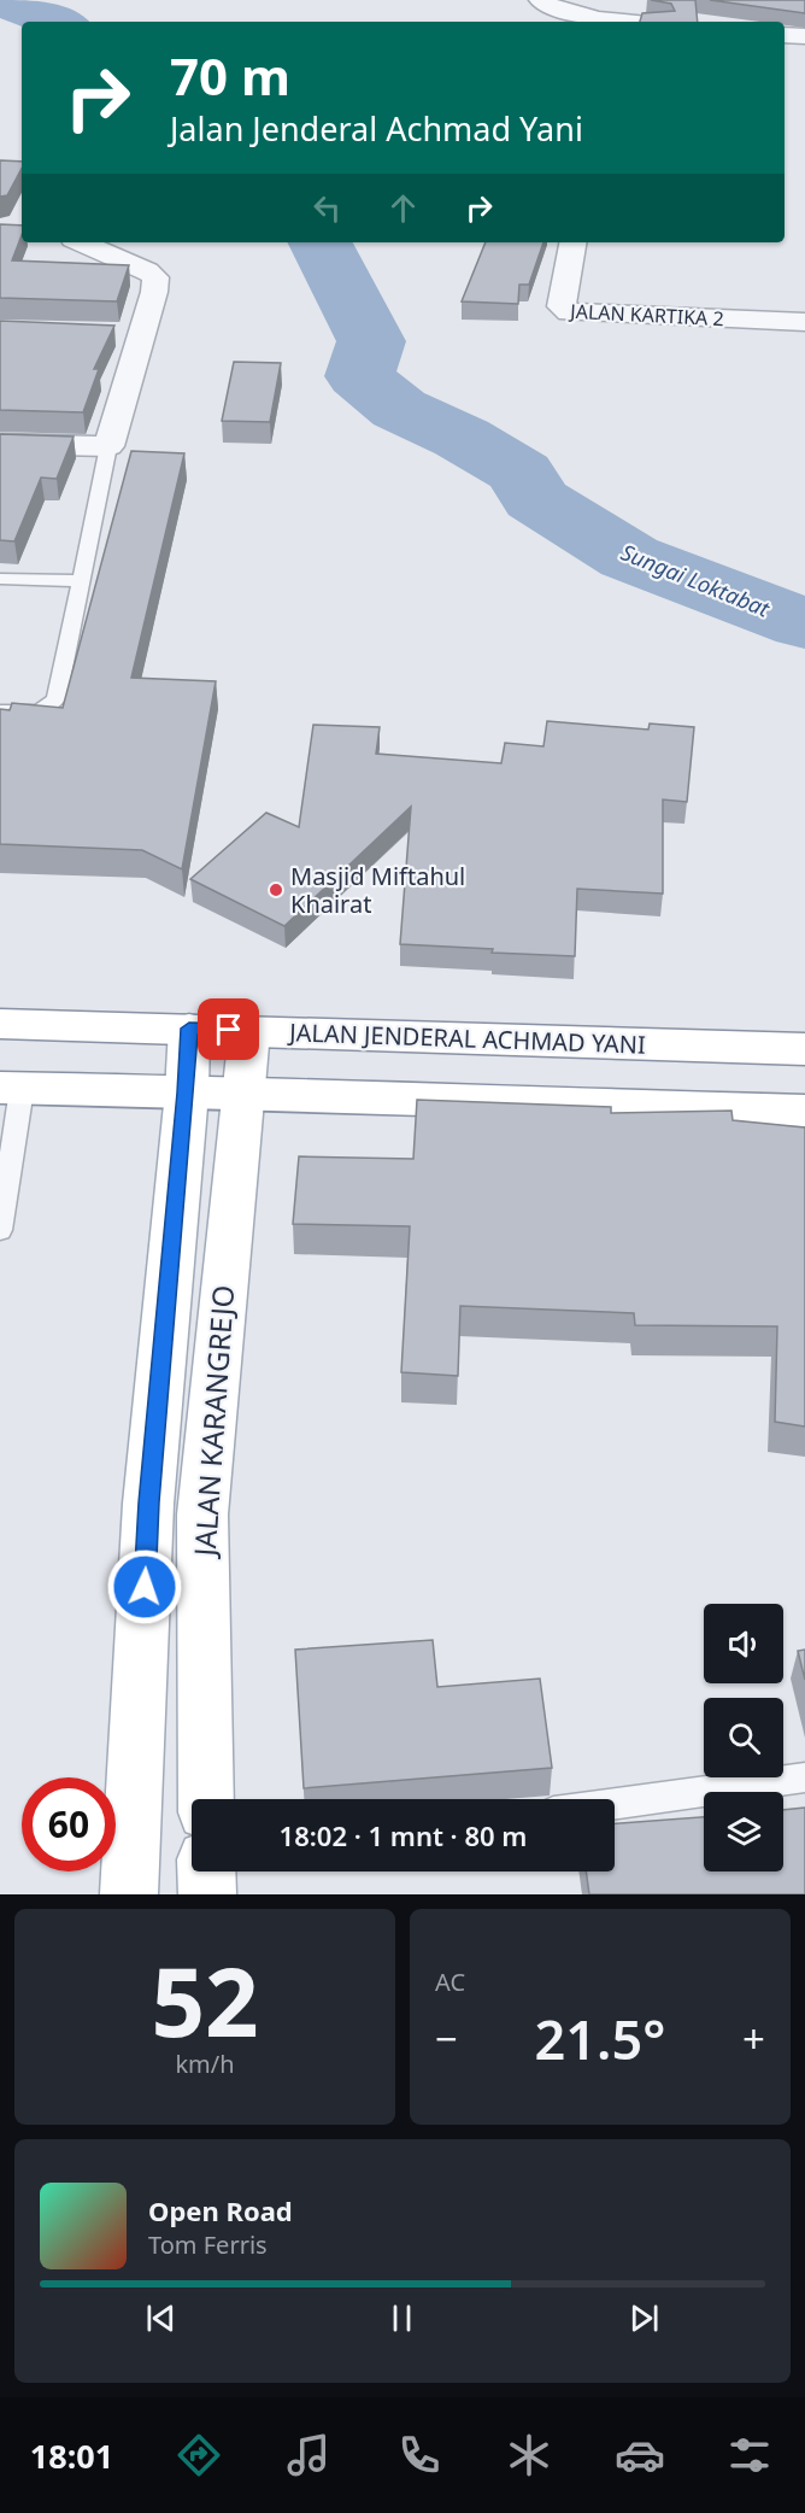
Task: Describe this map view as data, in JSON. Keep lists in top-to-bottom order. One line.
{"streets":{"main road":["JALAN JENDERAL ACHMAD YANI","JALAN KARANGREJO"],"street":["JALAN KARTIKA 2"]},"crossings":[["JALAN JENDERAL ACHMAD YANI","JALAN KARANGREJO"]],"water":["Sungai Loktabat"],"places":["Masjid Miftahul Khairat"],"page":{"turn":["70 m","Jalan Jenderal Achmad Yani"],"limit":"60","trip":"18:02 · 1 mnt · 80 m","tile":[["52","km/h"],"AC"],"heat":["−","21.5°","+"],"song":["Open Road","Tom Ferris"],"tabs":"18:01"}}
